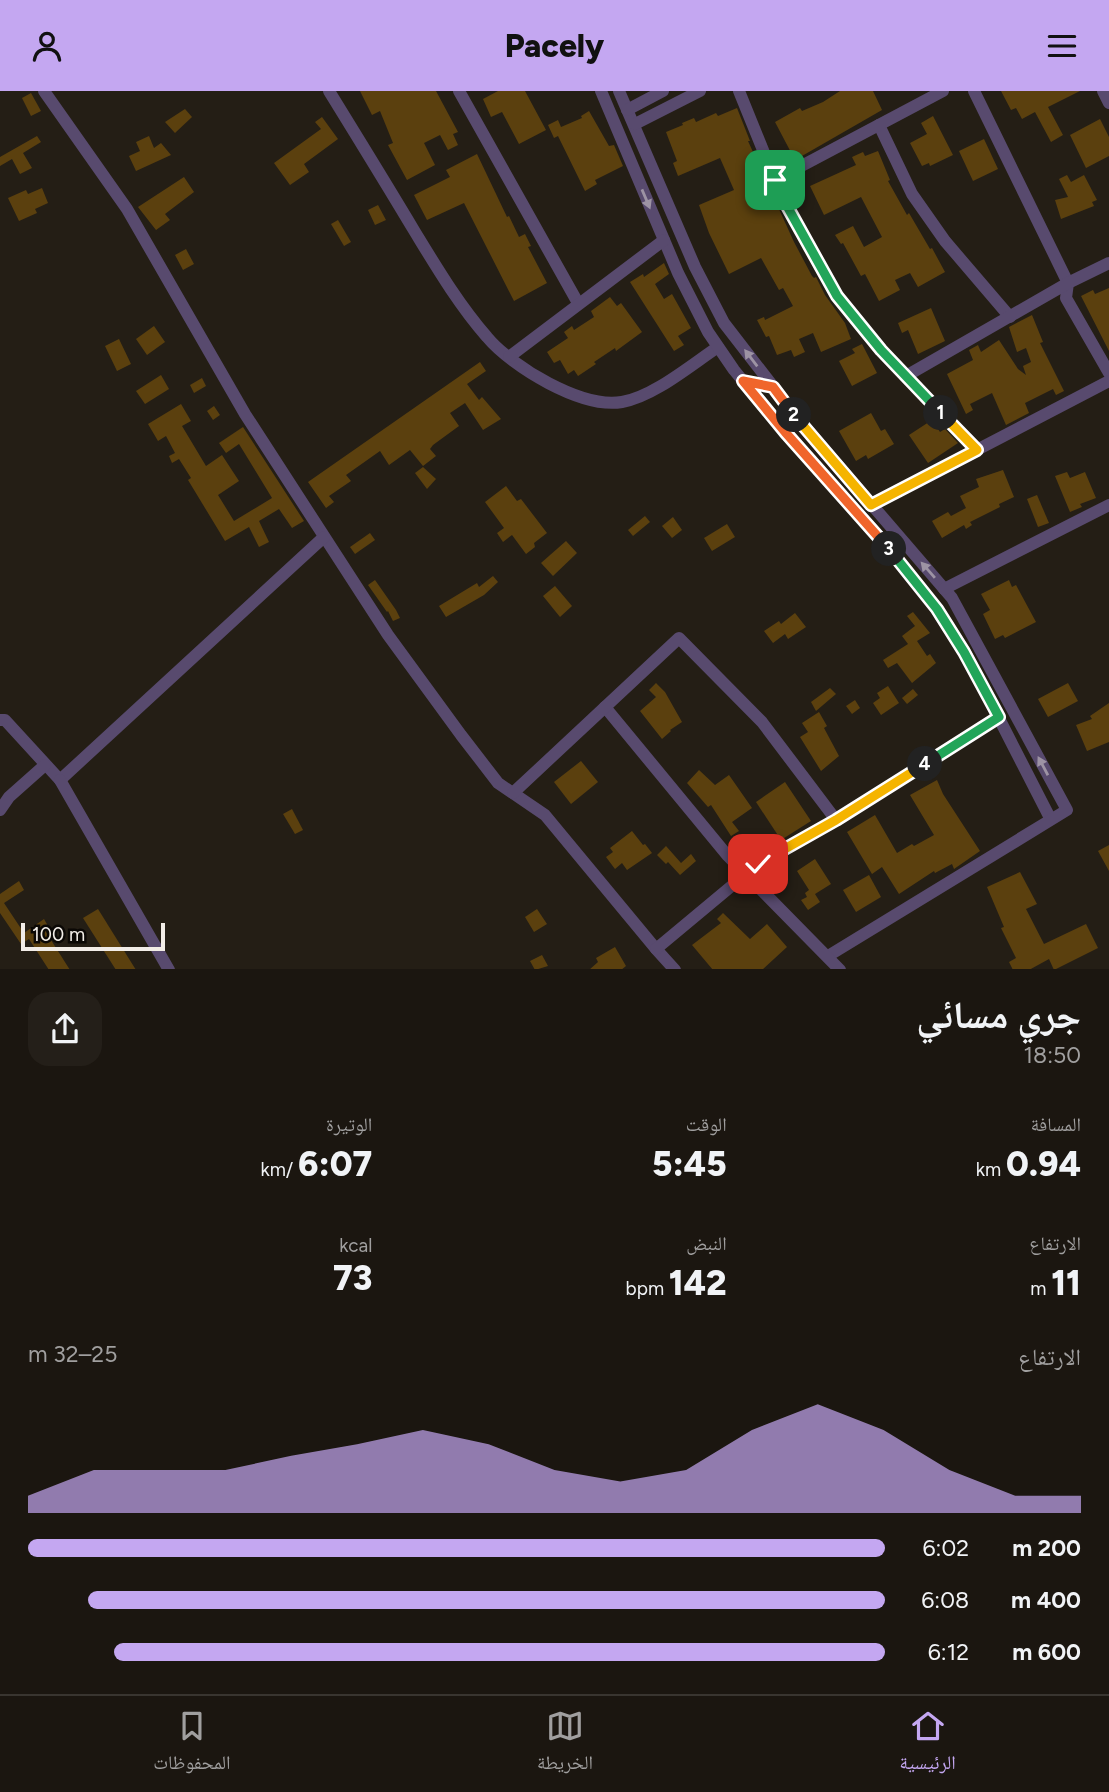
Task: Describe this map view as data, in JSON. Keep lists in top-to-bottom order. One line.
{"scale_bar":"100 m","page":{"header":"Pacely","pins":["1","2","3","4"],"scale":"100 m","heading":["جري مسائي","18:50"],"stats":[["المسافة","0.94 km"],["الوقت","5:45"],["الوتيرة","6:07 /km"],["الارتفاع","11 m"],["النبض","142 bpm"],["kcal","73"]],"chart":["الارتفاع","25–32 m"],"list":[{"name":"200 m","note":"6:02"},{"name":"400 m","note":"6:08"},{"name":"600 m","note":"6:12"}],"tabs":["الرئيسية","الخريطة","المحفوظات"]}}
